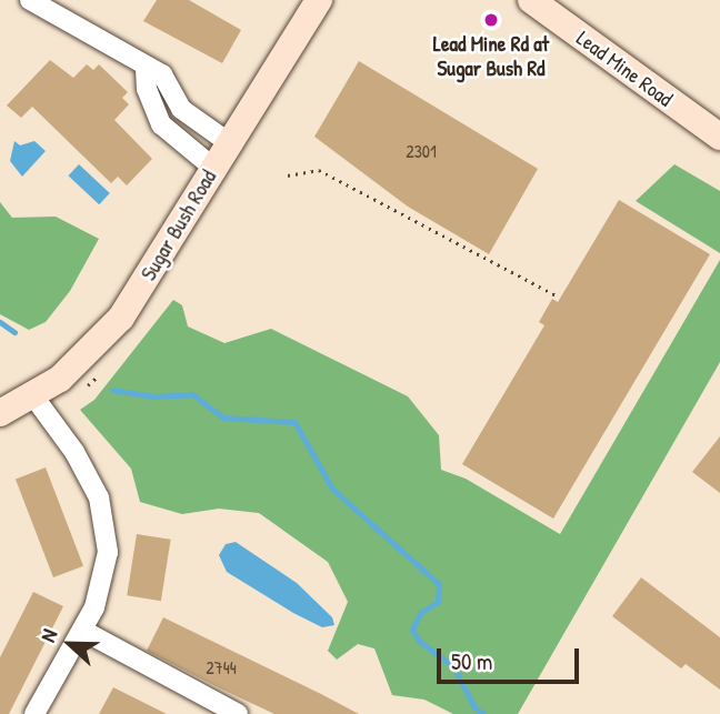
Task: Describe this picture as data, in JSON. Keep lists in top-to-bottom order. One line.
{"streets":{"street":["Lead Mine Road","Sugar Bush Road"]},"places":["Lead Mine Rd at Sugar Bush Rd"],"house_numbers":["2301","2744"],"scale_bar":"50 m","north":"left"}
